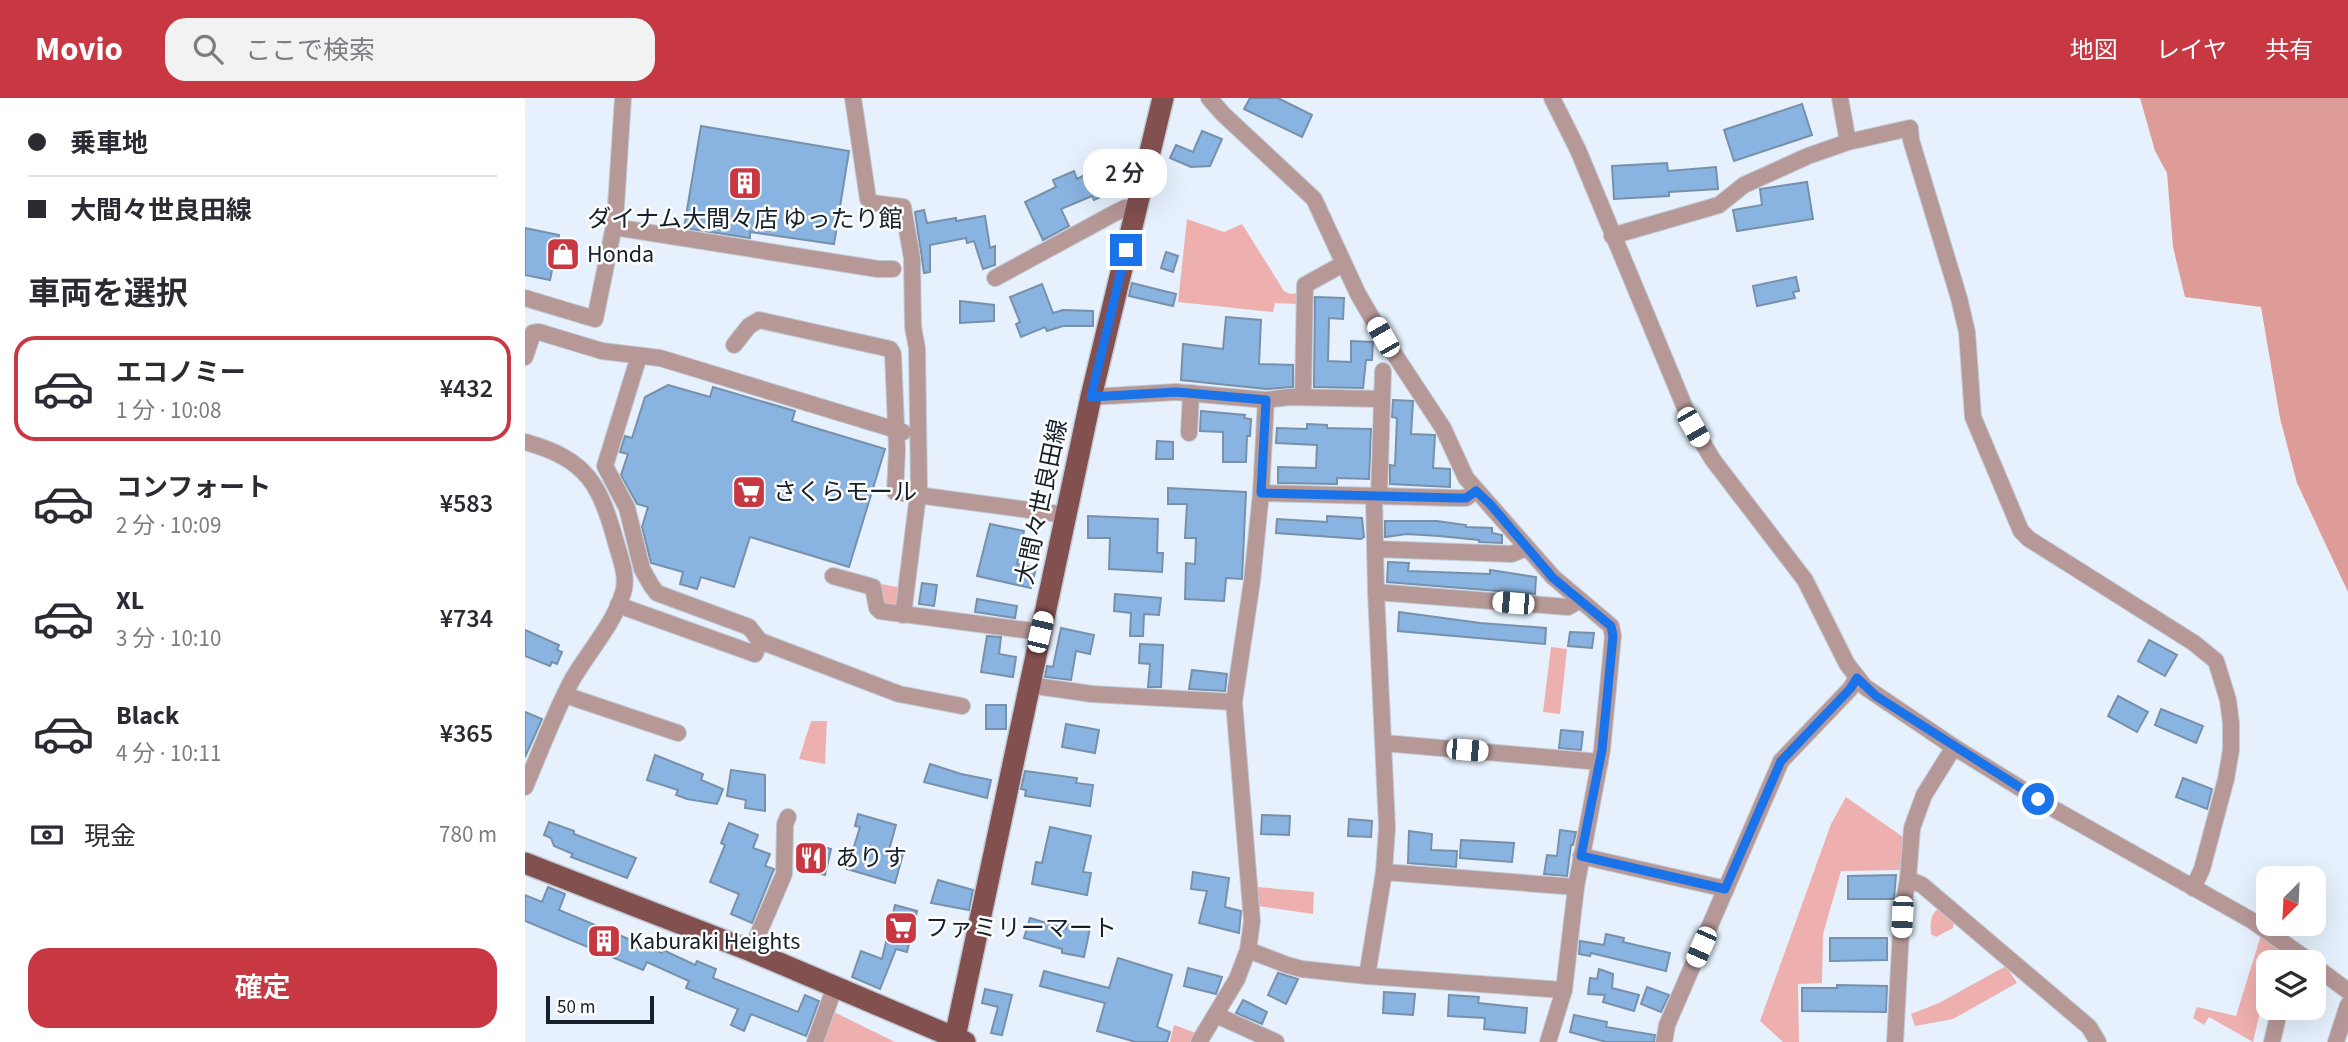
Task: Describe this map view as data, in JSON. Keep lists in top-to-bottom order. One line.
{"streets":{"main road":["大間々世良田線"]},"places":{"building":["ダイナム大間々店 ゆったり館","Kaburaki Heights"],"shop":["Honda"],"supermarket":["さくらモール","ファミリーマート"],"restaurant":["ありす"]},"scale_bar":"50 m","north":"bottom left","page":{"header":"Movio","search":"ここで検索","nav":["地図","レイヤ","共有"],"banner":["乗車地","大間々世良田線"],"bubble":"2 分","heading":"車両を選択","list":[{"name":"エコノミー","note":"1 分 · 10:08","value":"¥432"},{"name":"コンフォート","note":"2 分 · 10:09","value":"¥583"},{"name":"XL","note":"3 分 · 10:10","value":"¥734"},{"name":"Black","note":"4 分 · 10:11","value":"¥365"}],"pay":["現金","780 m"],"buttons":"確定","scale":"50 m"}}
